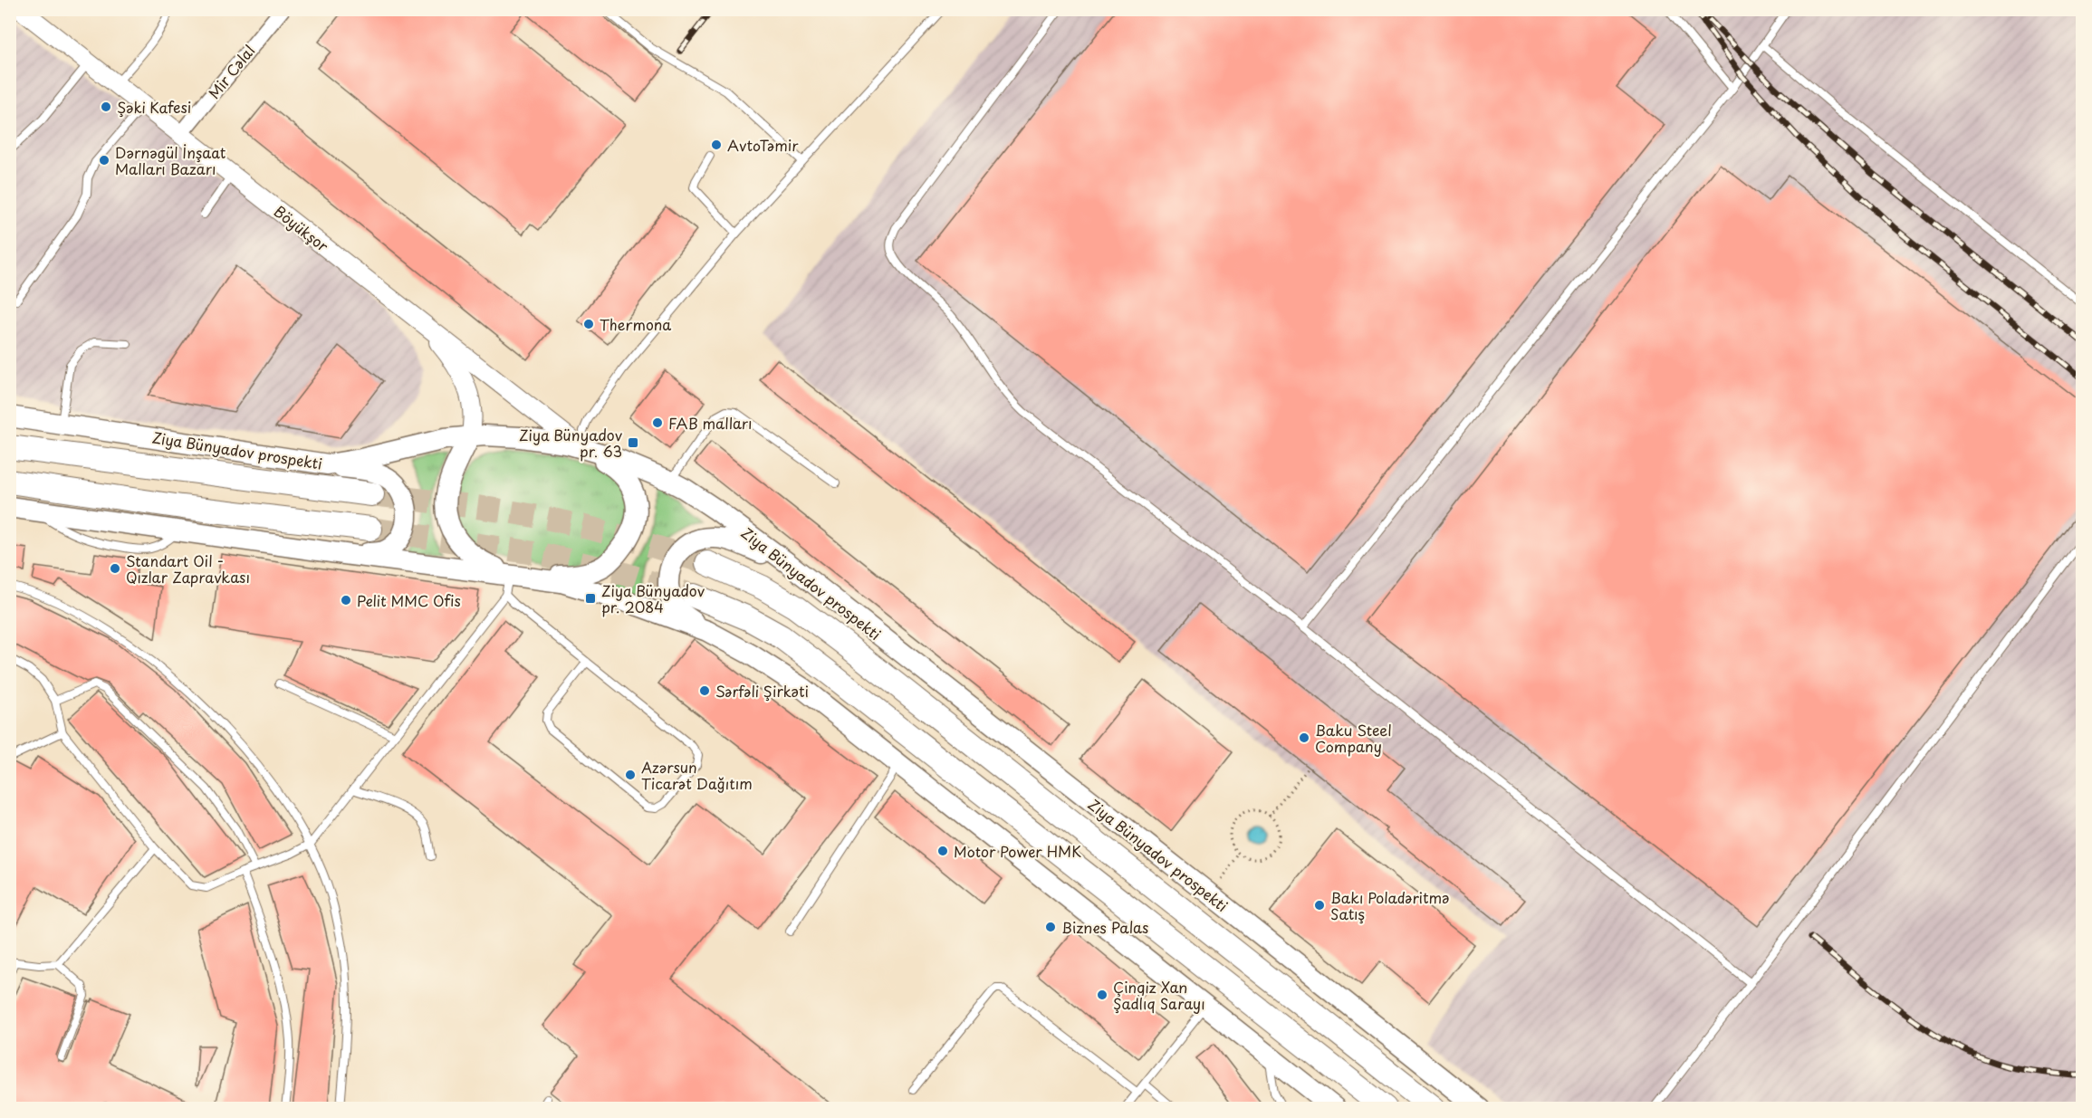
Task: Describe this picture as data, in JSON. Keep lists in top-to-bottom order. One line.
{"streets":{"main road":["Ziya Bünyadov prospekti"],"street":["Mir Cəlal","Böyükşor"]},"crossings":[["Mir Cəlal","Böyükşor"],["Böyükşor","Ziya Bünyadov prospekti"]],"places":{"other":["Şəki Kafesi","AvtoTəmir","Dərnəgül İnşaat Malları Bazarı","Thermona","FAB malları","Standart Oil - Qızlar Zapravkası","Pelit MMC Ofis","Sərfəli Şirkəti","Baku Steel Company","Azərsun Ticarət Dağıtım","Motor Power HMK","Bakı Poladəritmə Satış","Biznes Palas","Çingiz Xan Şadlıq Sarayı"],"transit":["Ziya Bünyadov pr. 63","Ziya Bünyadov pr. 2084"]}}
